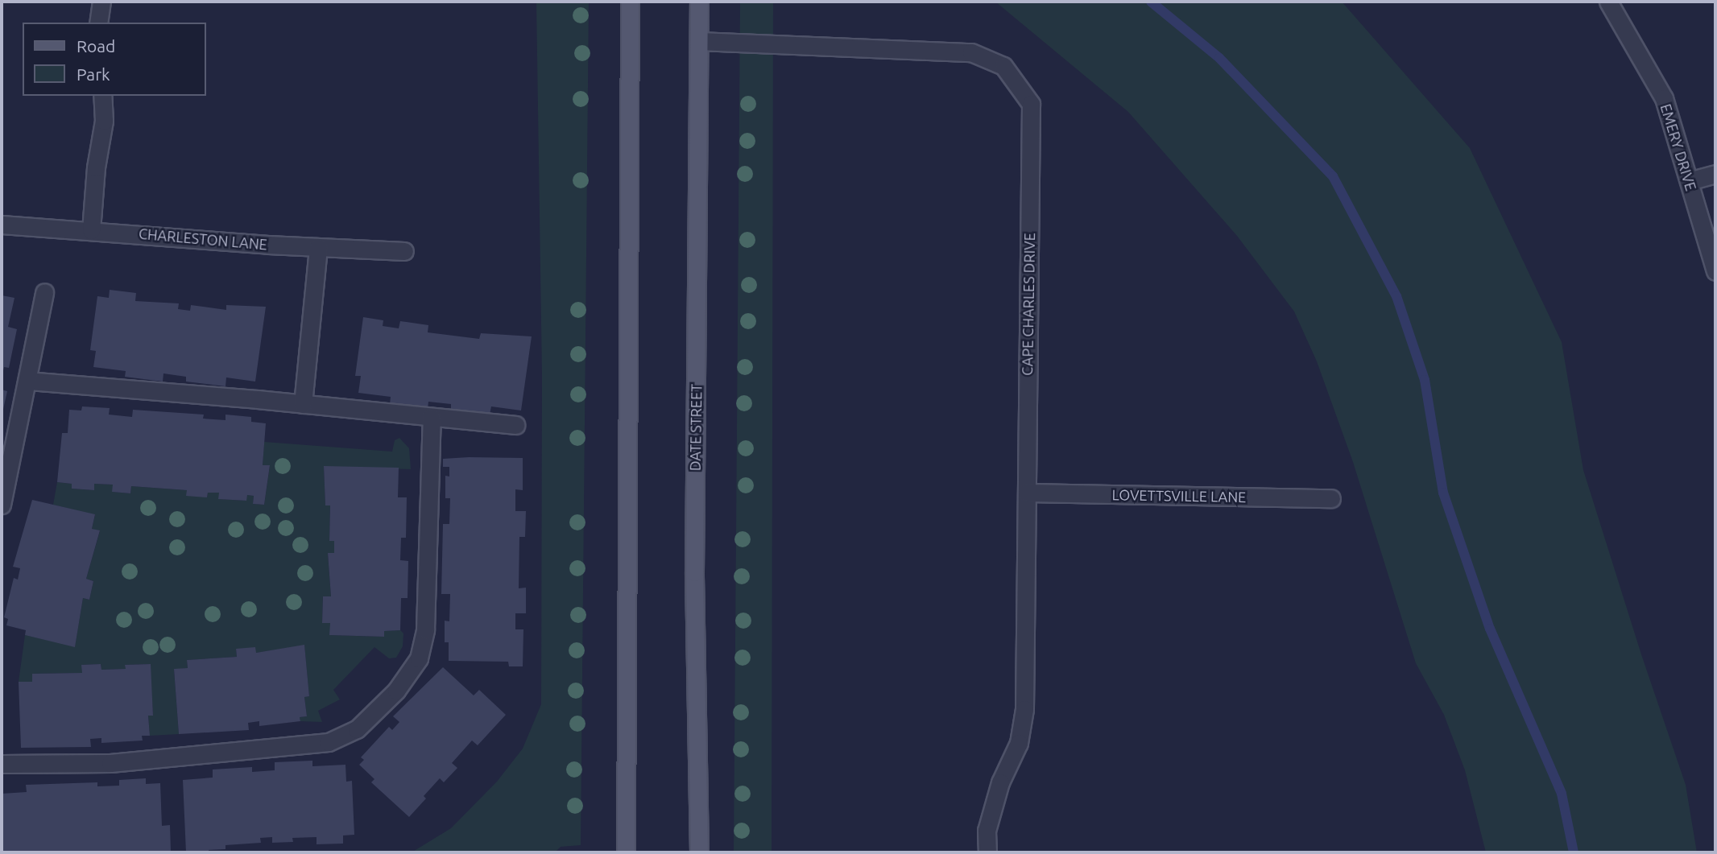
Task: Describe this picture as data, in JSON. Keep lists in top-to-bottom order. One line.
{"streets":{"main road":["DATE STREET"],"street":["EMERY DRIVE","CHARLESTON LANE","CAPE CHARLES DRIVE","LOVETTSVILLE LANE"]},"crossings":[["CAPE CHARLES DRIVE","DATE STREET"],["CAPE CHARLES DRIVE","LOVETTSVILLE LANE"]],"legend":["Road","Park"]}
